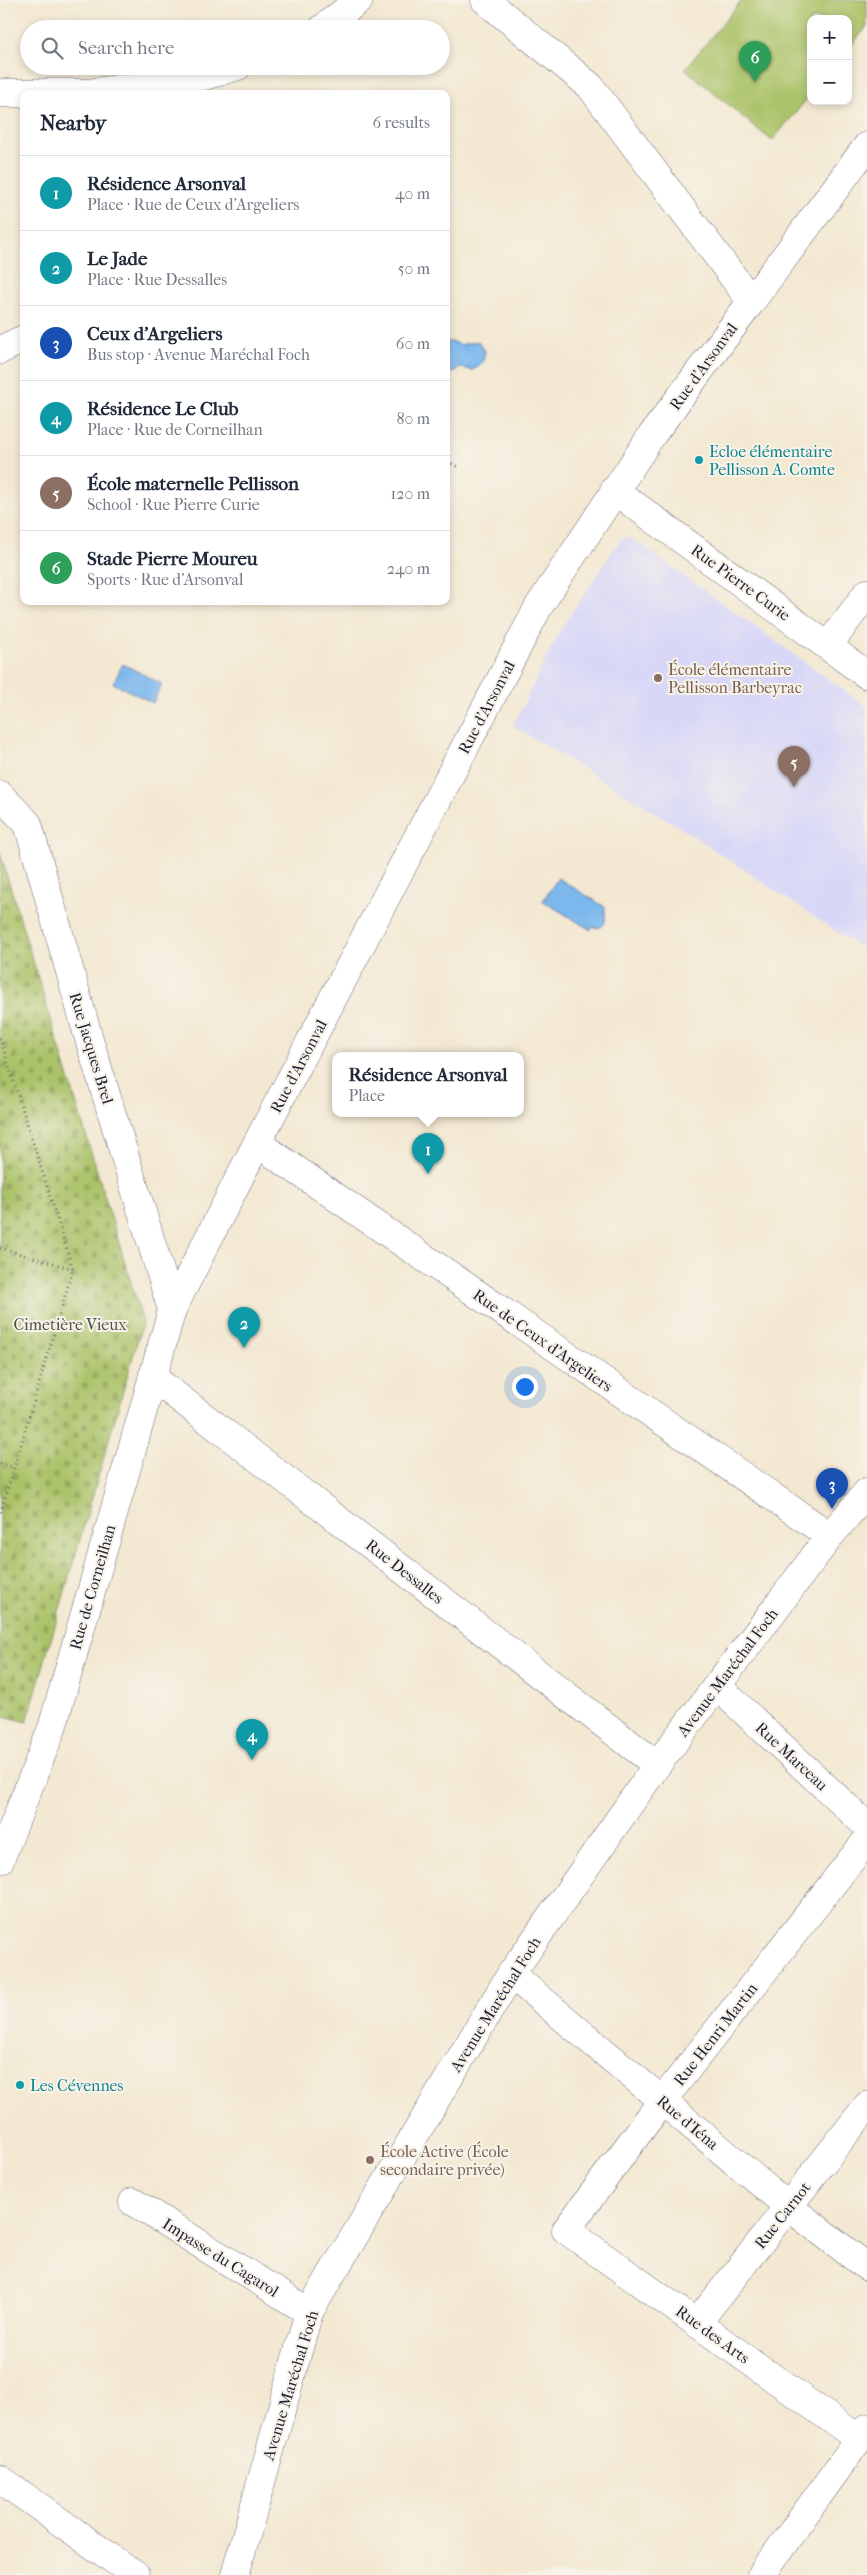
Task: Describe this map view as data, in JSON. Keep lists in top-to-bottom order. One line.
{"streets":{"street":["Rue d'Arsonval","Rue Pierre Curie","Rue Jacques Brel","Rue de Ceux d'Argeliers","Rue Dessalles","Rue de Corneilhan","Avenue Maréchal Foch","Rue Marceau","Rue Henri Martin","Rue d'Iéna","Rue Carnot","Impasse du Cagarol","Rue des Arts"]},"crossings":[["Rue d'Arsonval","Rue Pierre Curie"],["Rue d'Arsonval","Rue Jacques Brel"],["Rue d'Arsonval","Rue de Ceux d'Argeliers"],["Rue d'Arsonval","Rue de Corneilhan"],["Rue Jacques Brel","Rue de Corneilhan"],["Rue de Ceux d'Argeliers","Avenue Maréchal Foch"],["Rue Dessalles","Rue de Corneilhan"],["Rue Dessalles","Avenue Maréchal Foch"],["Avenue Maréchal Foch","Rue Marceau"],["Avenue Maréchal Foch","Rue d'Iéna"],["Avenue Maréchal Foch","Impasse du Cagarol"],["Rue Henri Martin","Rue d'Iéna"],["Rue Henri Martin","Rue des Arts"],["Rue d'Iéna","Rue Carnot"],["Rue Carnot","Rue des Arts"]],"parks":["Cimetière Vieux"],"places":["Ecloe élémentaire Pellisson A. Comte","École élémentaire Pellisson Barbeyrac","Les Cévennes","École Active (École secondaire privée)"],"page":{"map_buttons":["+","−"],"search":"Search here","pins":["6","5","1","2","3","4"],"heading":["Nearby","6 results"],"list":[{"mark":"1","name":"Résidence Arsonval","note":"Place · Rue de Ceux d'Argeliers","value":"40 m"},{"mark":"2","name":"Le Jade","note":"Place · Rue Dessalles","value":"50 m"},{"mark":"3","name":"Ceux d'Argeliers","note":"Bus stop · Avenue Maréchal Foch","value":"60 m"},{"mark":"4","name":"Résidence Le Club","note":"Place · Rue de Corneilhan","value":"80 m"},{"mark":"5","name":"École maternelle Pellisson","note":"School · Rue Pierre Curie","value":"120 m"},{"mark":"6","name":"Stade Pierre Moureu","note":"Sports · Rue d'Arsonval","value":"240 m"}],"popup":["Résidence Arsonval","Place"]}}
